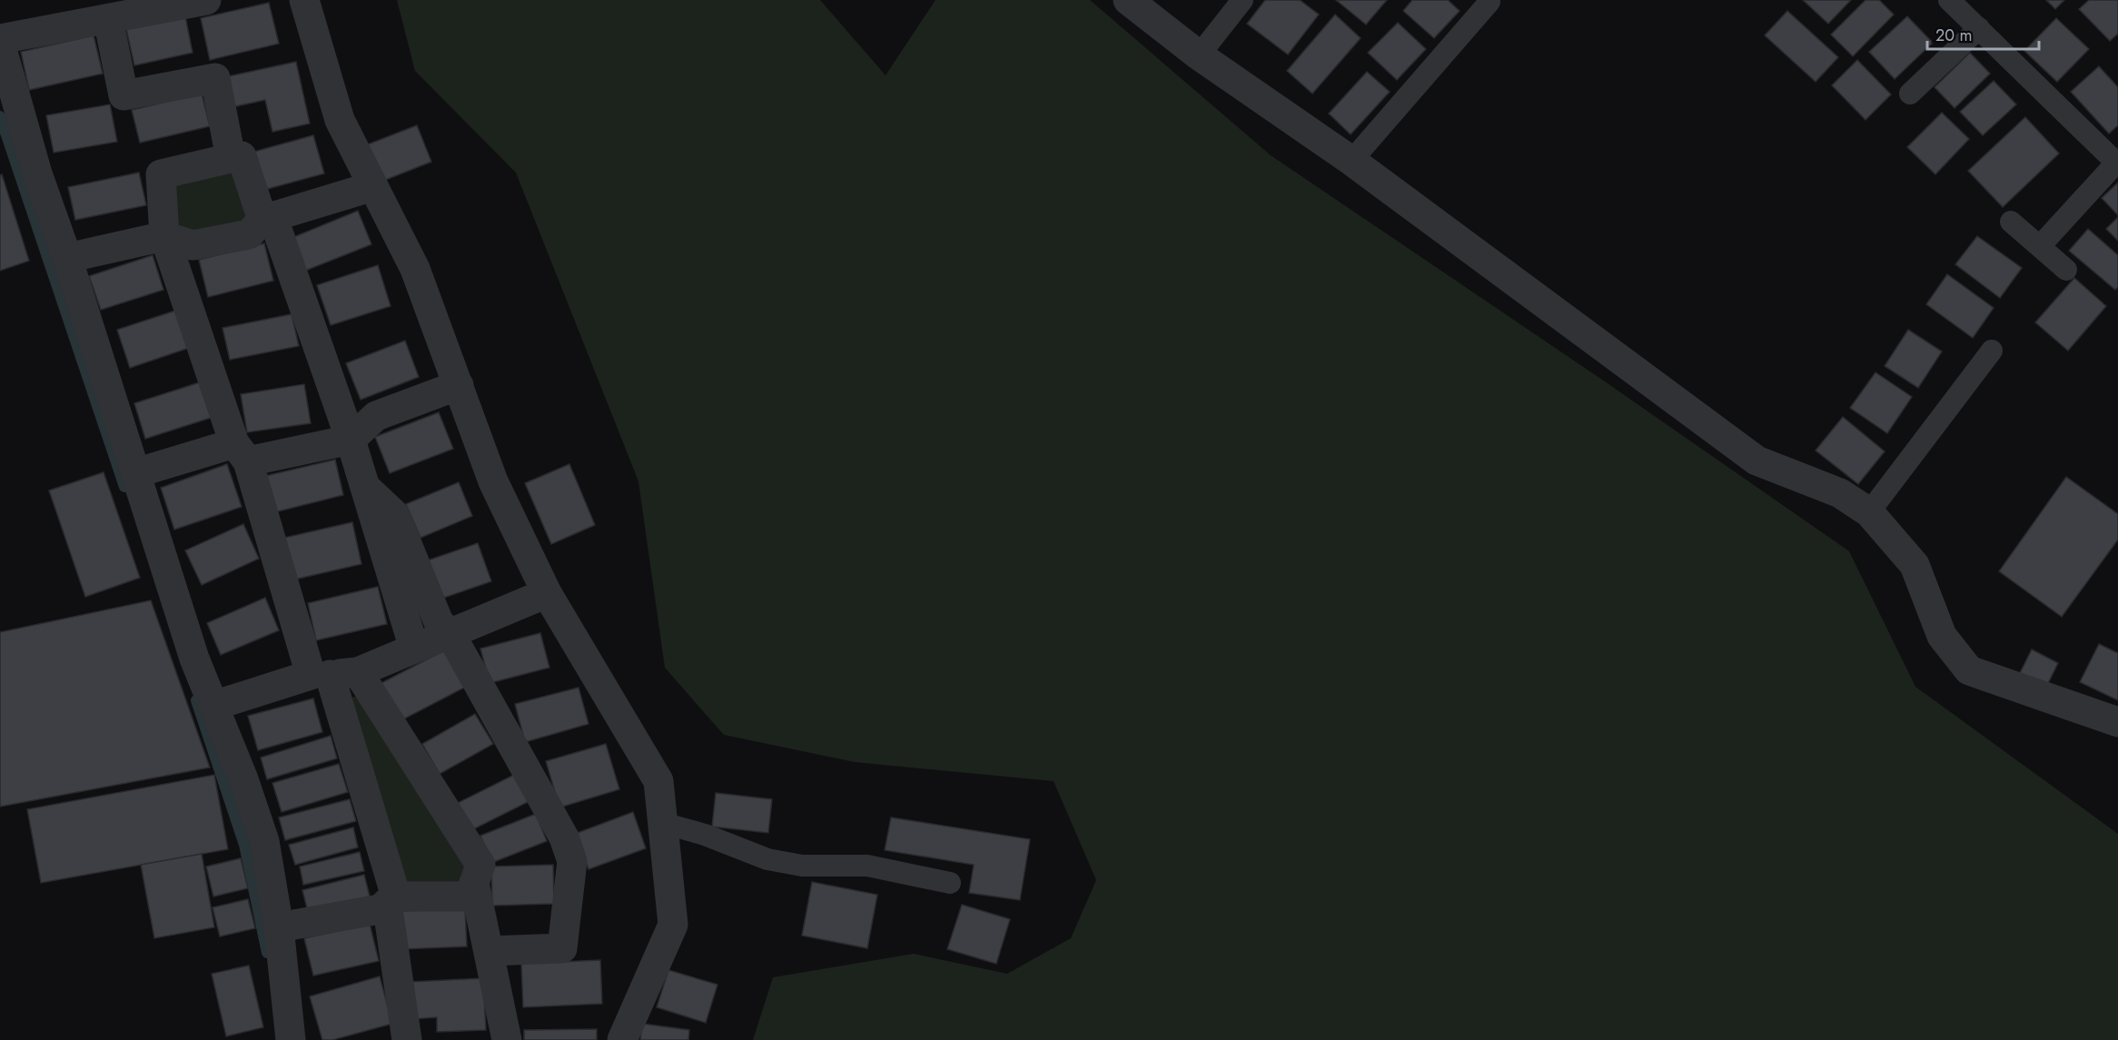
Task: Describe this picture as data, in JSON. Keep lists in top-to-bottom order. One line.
{"scale_bar":"20 m"}
